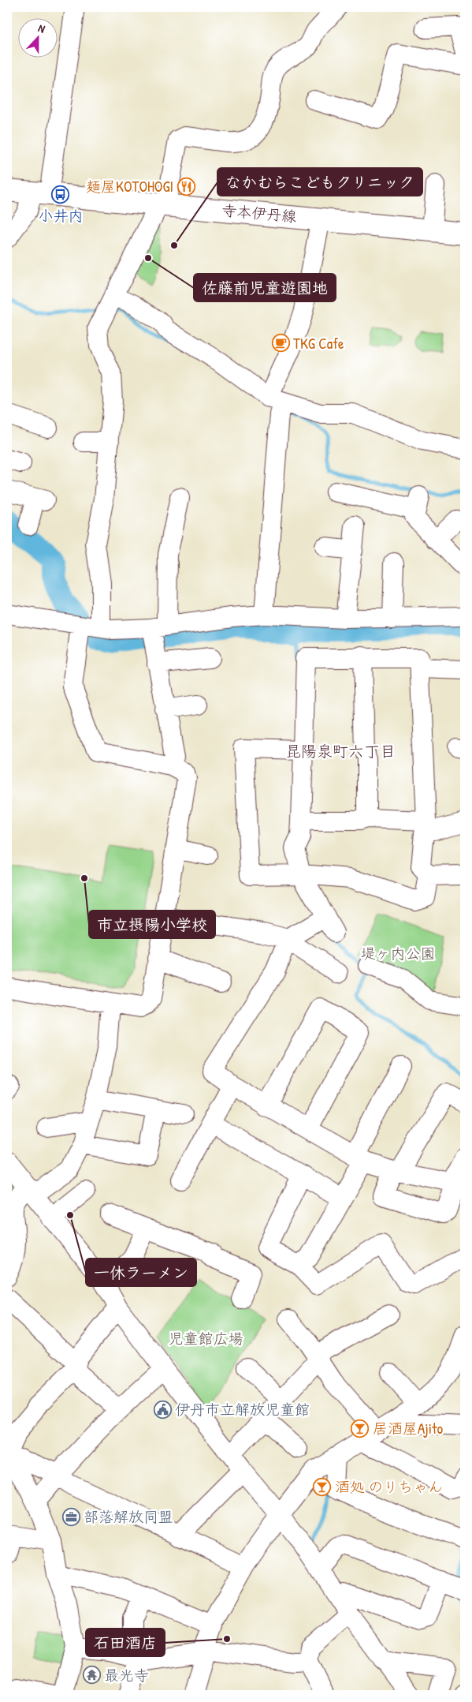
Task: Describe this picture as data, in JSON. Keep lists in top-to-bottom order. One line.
{"streets":{"main road":["寺本伊丹線"]},"districts":["昆陽泉町六丁目"],"parks":["堤ヶ内公園","児童館広場"],"places":{"restaurant":["麺屋KOTOHOGI"],"bus stop":["小井内"],"other":["なかむらこどもクリニック","佐藤前児童遊園地","市立摂陽小学校","一休ラーメン","石田酒店"],"cafe":["TKG Cafe"],"public building":["伊丹市立解放児童館"],"bar":["居酒屋Ajito","酒処 のりちゃん"],"office":["部落解放同盟"],"temple":["最光寺"]},"north":"top"}
